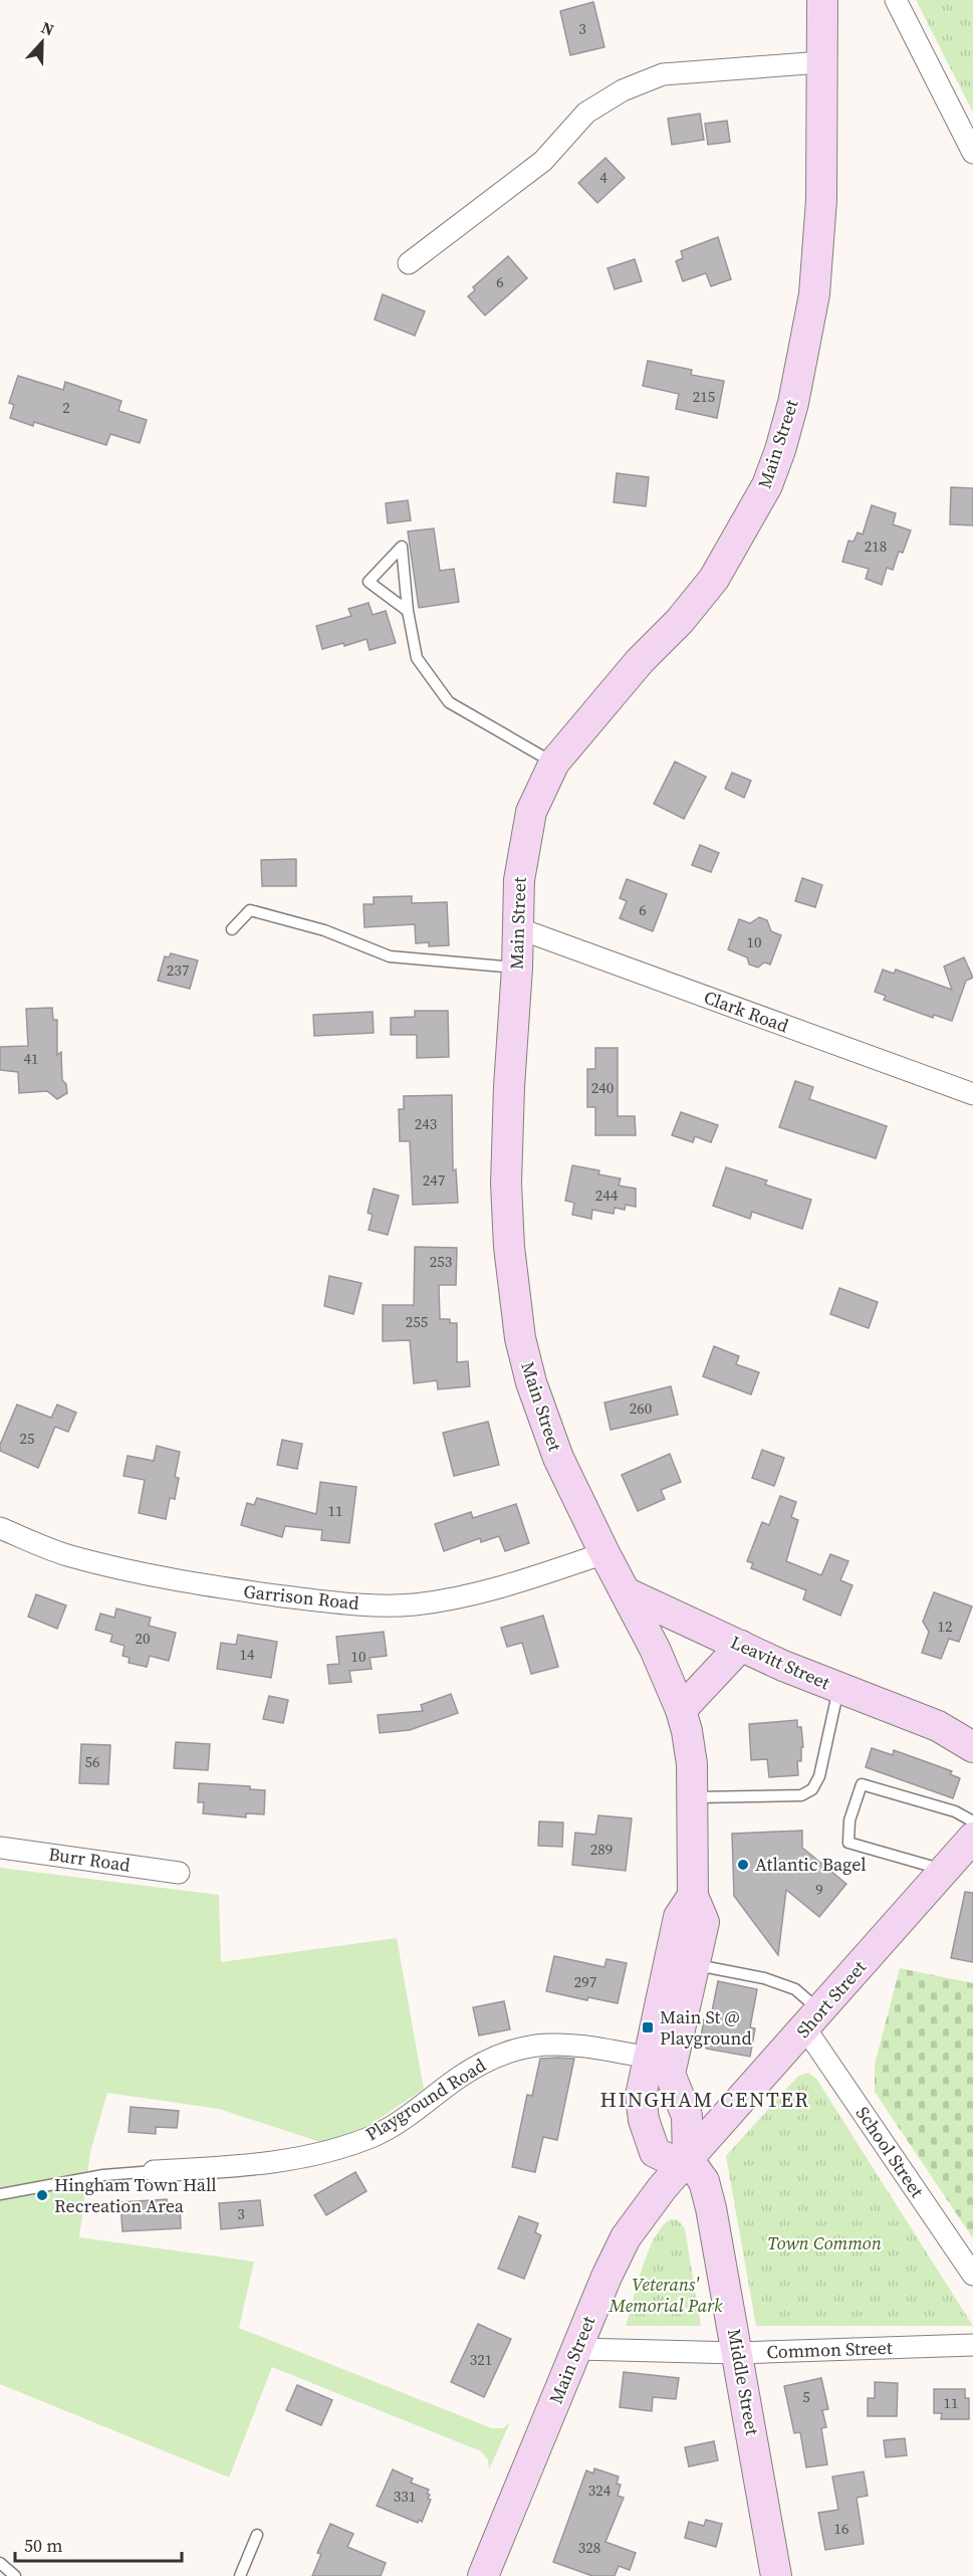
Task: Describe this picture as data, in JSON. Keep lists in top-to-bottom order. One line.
{"streets":{"main road":["Main Street","Leavitt Street","Short Street","Middle Street"],"street":["Clark Road","Garrison Road","Burr Road","Playground Road","School Street","Common Street"]},"crossings":[["Main Street","Clark Road"],["Main Street","Garrison Road"],["Main Street","Leavitt Street"],["Main Street","Short Street"],["Main Street","Playground Road"],["Main Street","Common Street"],["Main Street","Middle Street"],["Short Street","School Street"],["Short Street","Middle Street"],["Common Street","Middle Street"]],"districts":["HINGHAM CENTER"],"parks":["Town Common","Veterans' Memorial Park"],"places":{"other":["Atlantic Bagel","Hingham Town Hall Recreation Area"],"transit":["Main St @ Playground"]},"house_numbers":["3","4","6","215","2","218","6","10","237","41","240","243","247","244","253","255","260","25","11","12","20","14","10","56","289","9","297","3","321","5","11","324","331","16","328"],"scale_bar":"50 m","north":"top"}
